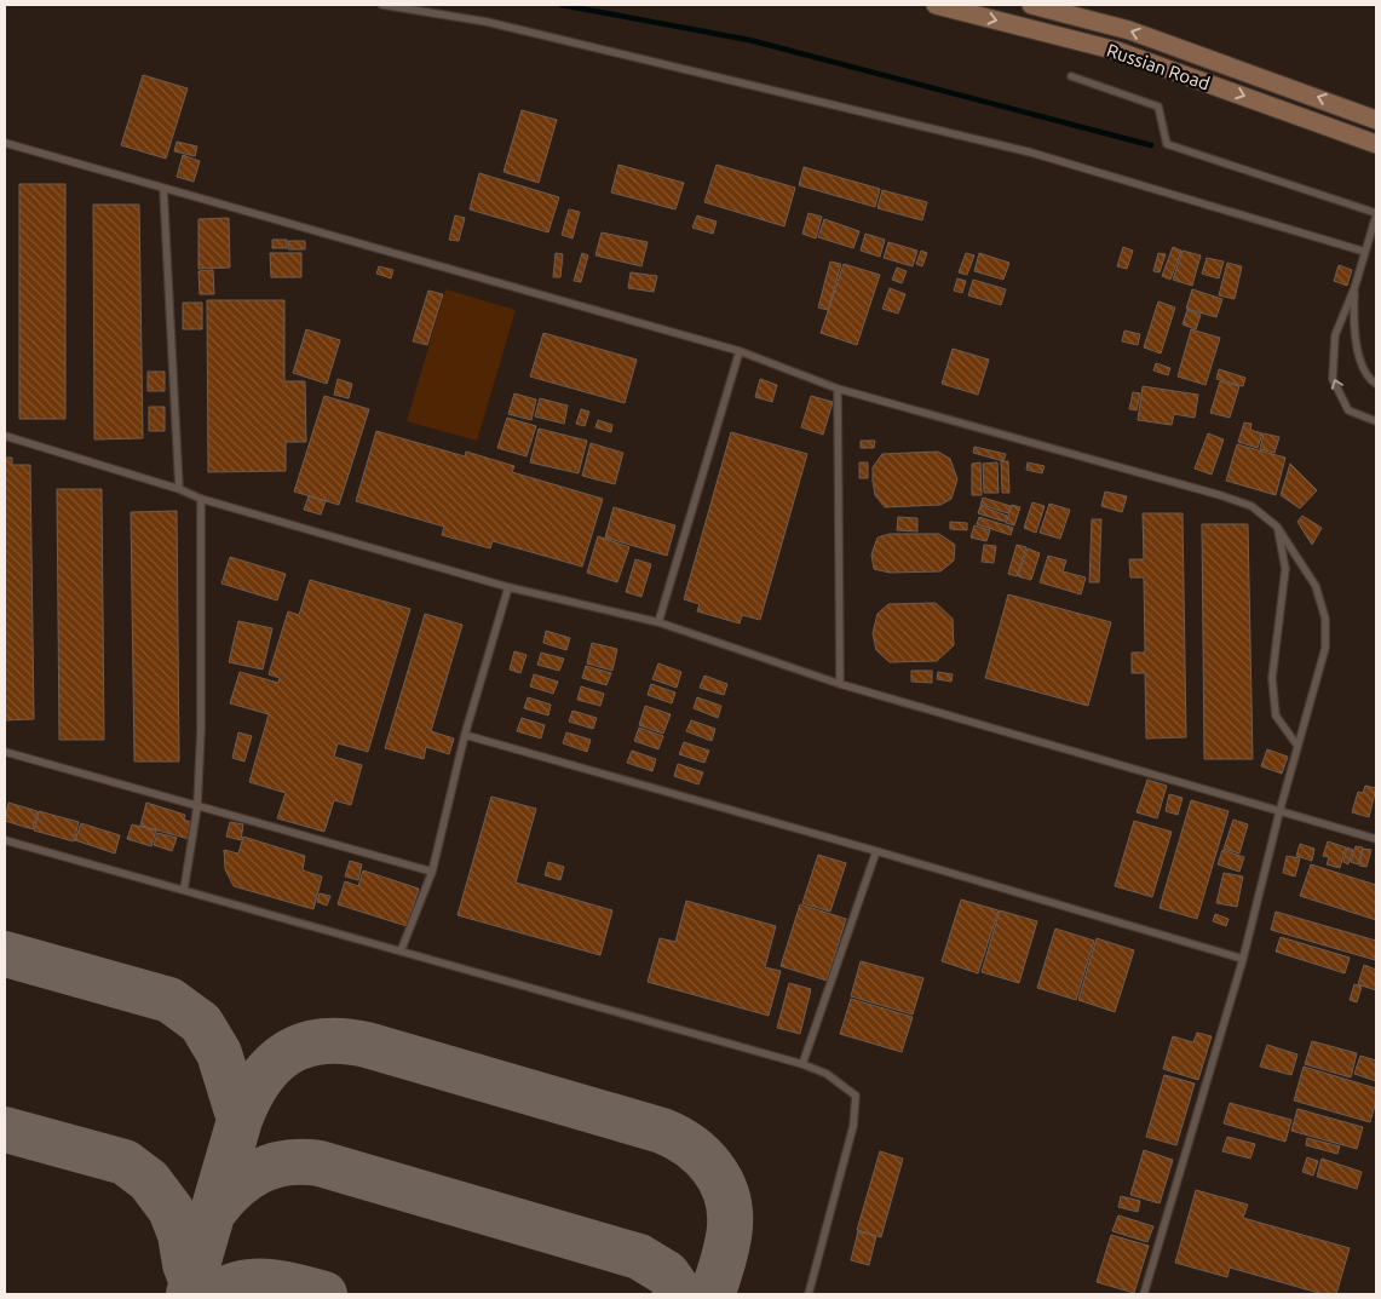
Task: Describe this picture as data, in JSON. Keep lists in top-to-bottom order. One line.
{"streets":{"main road":["Russian Road"]}}
